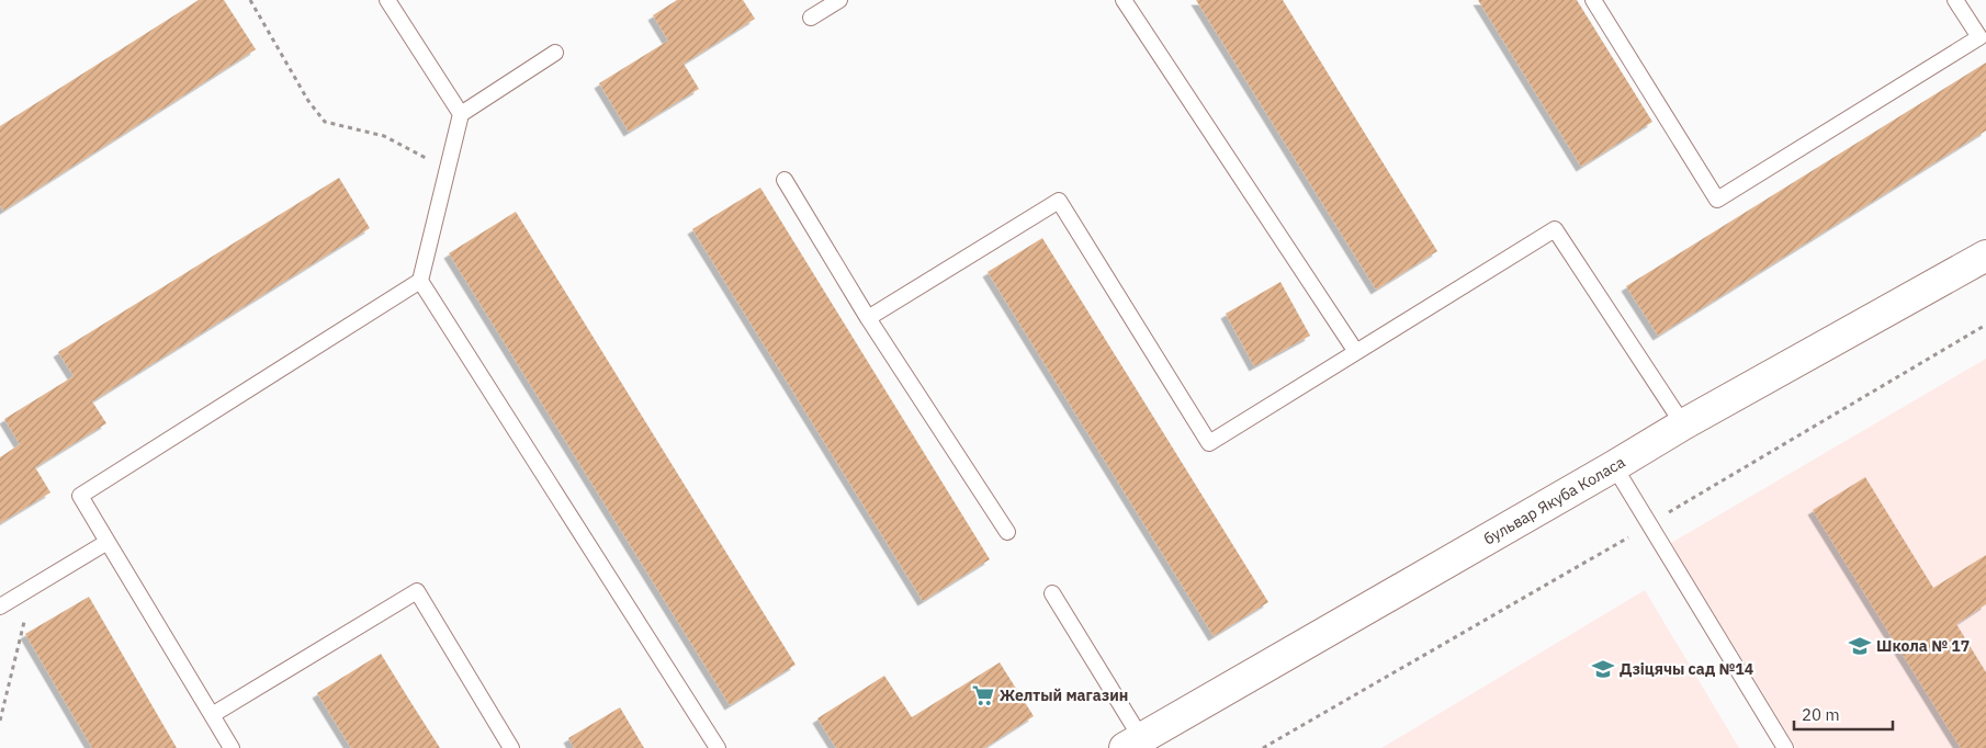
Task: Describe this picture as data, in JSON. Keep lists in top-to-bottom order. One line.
{"streets":{"street":["бульвар Якуба Коласа"]},"places":{"school or university":["Школа № 17","Дзіцячы сад №14"],"supermarket":["Желтый магазин"]},"scale_bar":"20 m"}
